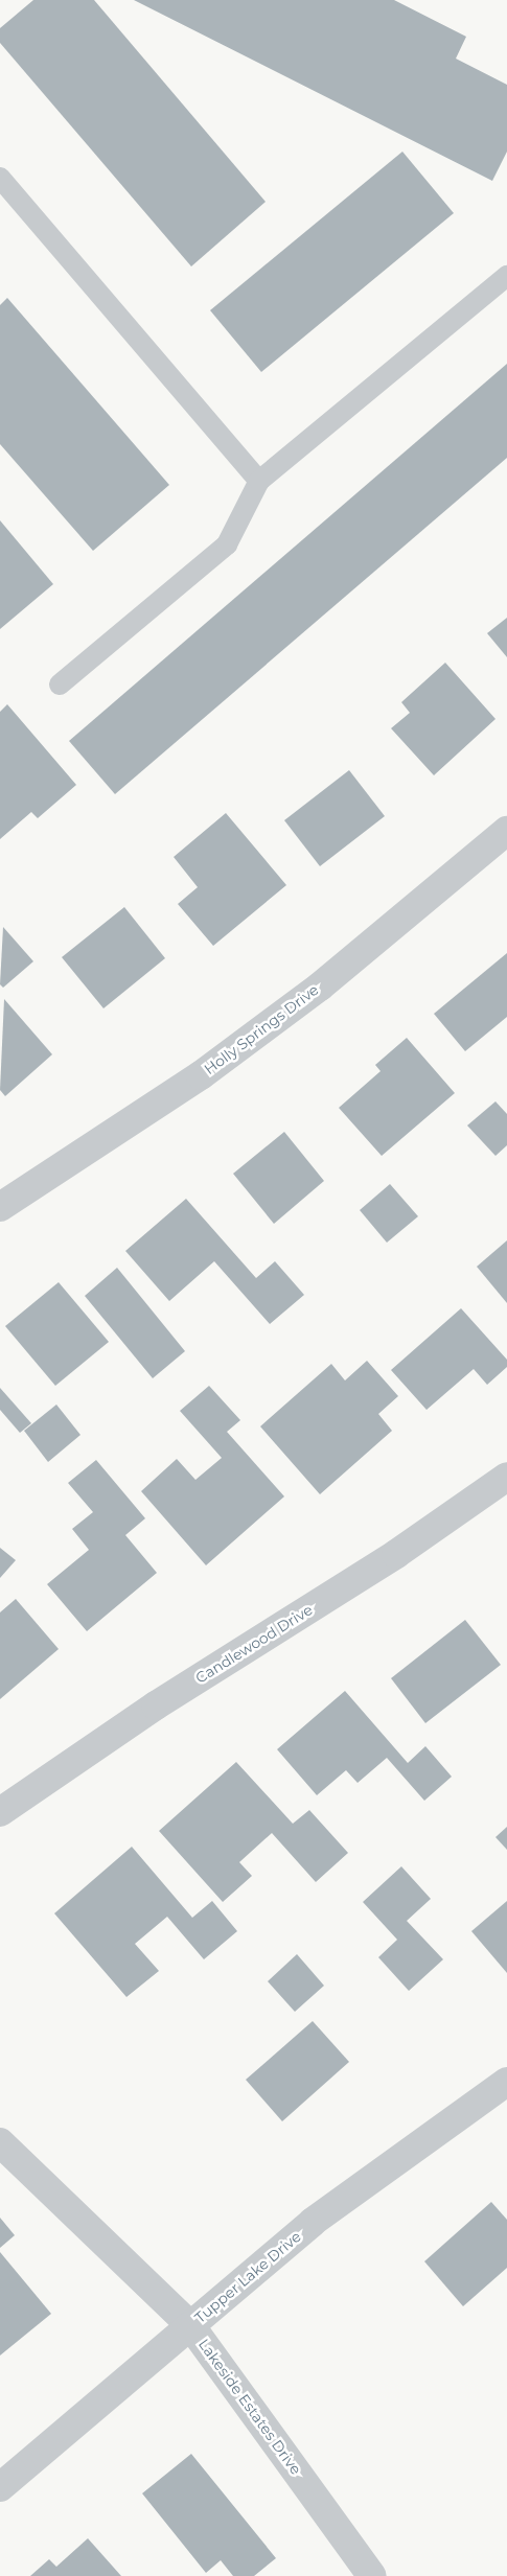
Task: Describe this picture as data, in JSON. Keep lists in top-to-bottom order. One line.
{"streets":{"street":["Holly Springs Drive","Candlewood Drive","Tupper Lake Drive","Lakeside Estates Drive"]},"crossings":[["Tupper Lake Drive","Lakeside Estates Drive"]]}
